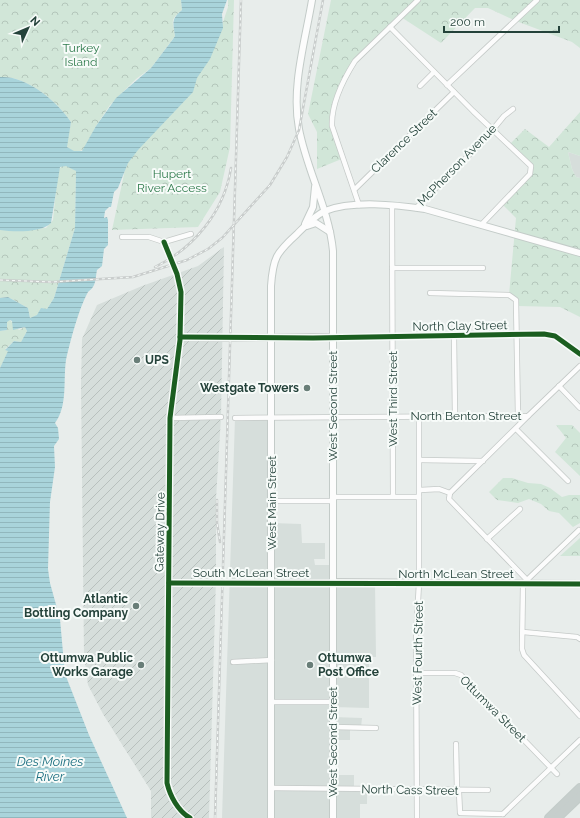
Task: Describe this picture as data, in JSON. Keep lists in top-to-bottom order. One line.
{"streets":{"main road":["McPherson Avenue","West Second Street","West Main Street"],"street":["Clarence Street","North Clay Street","West Third Street","North Benton Street","Gateway Drive","South McLean Street","North McLean Street","West Fourth Street","Ottumwa Street","North Cass Street"]},"crossings":[["McPherson Avenue","West Third Street"],["McPherson Avenue","West Second Street"],["McPherson Avenue","West Main Street"],["North Clay Street","West Third Street"],["North Clay Street","West Second Street"],["West Third Street","North Benton Street"],["West Second Street","North Benton Street"],["West Second Street","West Main Street"],["West Second Street","South McLean Street"],["West Second Street","North McLean Street"],["West Second Street","North Cass Street"],["North Benton Street","West Main Street"],["North Benton Street","West Fourth Street"],["West Main Street","South McLean Street"],["West Main Street","North Cass Street"],["Gateway Drive","South McLean Street"],["South McLean Street","North McLean Street"],["North McLean Street","West Fourth Street"],["West Fourth Street","Ottumwa Street"],["West Fourth Street","North Cass Street"]],"water":["Des Moines River"],"parks":["Turkey Island","Hupert River Access"],"places":["UPS","Westgate Towers","Atlantic Bottling Company","Ottumwa Public Works Garage","Ottumwa Post Office"],"scale_bar":"200 m","north":"top right"}
